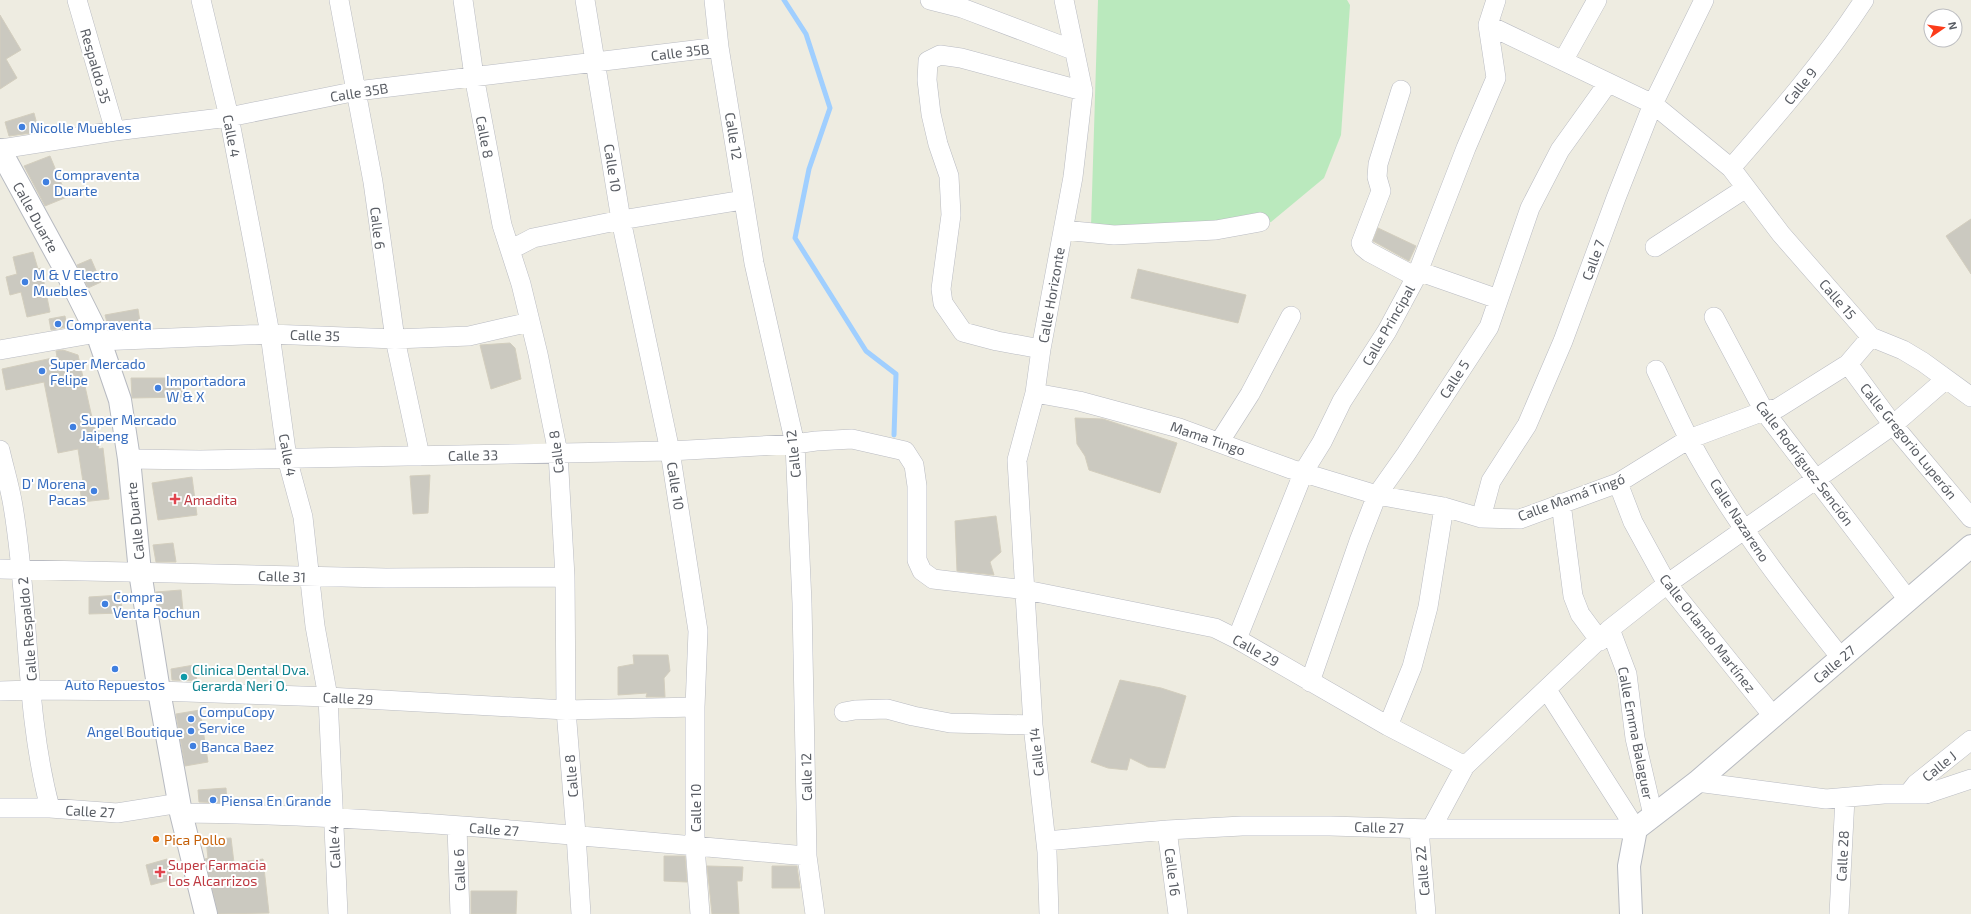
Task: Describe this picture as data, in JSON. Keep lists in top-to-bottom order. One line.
{"streets":{"street":["Calle 35B","Respaldo 35","Calle 9","Calle 4","Calle 12","Calle 8","Calle 10","Calle Duarte","Calle 6","Calle 7","Calle Horizonte","Calle 15","Calle Principal","Calle 35","Calle 5","Mama Tingo","Calle Gregorio Luperón","Calle 33","Calle Rodríguez Sención","Calle Mamá Tingó","Calle Nazareno","Calle 31","Calle Respaldo 2","Calle Orlando Martínez","Calle 29","Calle 27","Calle Emma Balaguer","Calle 14","Calle J","Calle 28","Calle 22","Calle 16"]},"crossings":[["Calle 35B","Respaldo 35"],["Calle 35B","Calle 4"],["Calle 35B","Calle 12"],["Calle 35B","Calle 8"],["Calle 35B","Calle 10"],["Calle 35B","Calle Duarte"],["Calle 35B","Calle 6"],["Calle 9","Calle 15"],["Calle 4","Calle 35"],["Calle 4","Calle 33"],["Calle 4","Calle 31"],["Calle 4","Calle 29"],["Calle 4","Calle 27"],["Calle 12","Calle 33"],["Calle 12","Calle 27"],["Calle 8","Calle 35"],["Calle 8","Calle 33"],["Calle 8","Calle 31"],["Calle 8","Calle 29"],["Calle 8","Calle 27"],["Calle 10","Calle 33"],["Calle 10","Calle 29"],["Calle 10","Calle 27"],["Calle Duarte","Calle 35"],["Calle Duarte","Calle 33"],["Calle Duarte","Calle 31"],["Calle Duarte","Calle 29"],["Calle Duarte","Calle 27"],["Calle 6","Calle 35"],["Calle 6","Calle 33"],["Calle 6","Calle 27"],["Calle 7","Calle 15"],["Calle 7","Calle Mamá Tingó"],["Calle Horizonte","Mama Tingo"],["Calle Horizonte","Calle 29"],["Calle Horizonte","Calle 14"],["Calle 15","Calle Principal"],["Calle 15","Calle 5"],["Calle 15","Calle Mamá Tingó"],["Calle Principal","Mama Tingo"],["Calle Principal","Calle 29"],["Calle 5","Mama Tingo"],["Calle 5","Calle Mamá Tingó"],["Calle 5","Calle 29"],["Mama Tingo","Calle Mamá Tingó"],["Calle Gregorio Luperón","Calle Mamá Tingó"],["Calle 33","Calle 29"],["Calle Rodríguez Sención","Calle Mamá Tingó"],["Calle Rodríguez Sención","Calle 27"],["Calle Mamá Tingó","Calle Nazareno"],["Calle Mamá Tingó","Calle Orlando Martínez"],["Calle Mamá Tingó","Calle Emma Balaguer"],["Calle Nazareno","Calle 27"],["Calle 31","Calle Respaldo 2"],["Calle Respaldo 2","Calle 29"],["Calle Respaldo 2","Calle 27"],["Calle Orlando Martínez","Calle 27"],["Calle 29","Calle 14"],["Calle 27","Calle Emma Balaguer"],["Calle 27","Calle 14"],["Calle 27","Calle 22"],["Calle 27","Calle 16"]],"places":{"other":["Nicolle Muebles","Compraventa Duarte","M & V Electro Muebles","Compraventa","Super Mercado Felipe","Importadora W & X","Super Mercado Jaipeng","D' Morena Pacas","Compra Venta Pochun","Auto Repuestos","Clinica Dental Dva. Gerarda Neri O.","CompuCopy Service","Angel Boutique","Banca Baez","Piensa En Grande","Pica Pollo"],"health":["Amadita","Super Farmacia Los Alcarrizos"]},"north":"right"}
